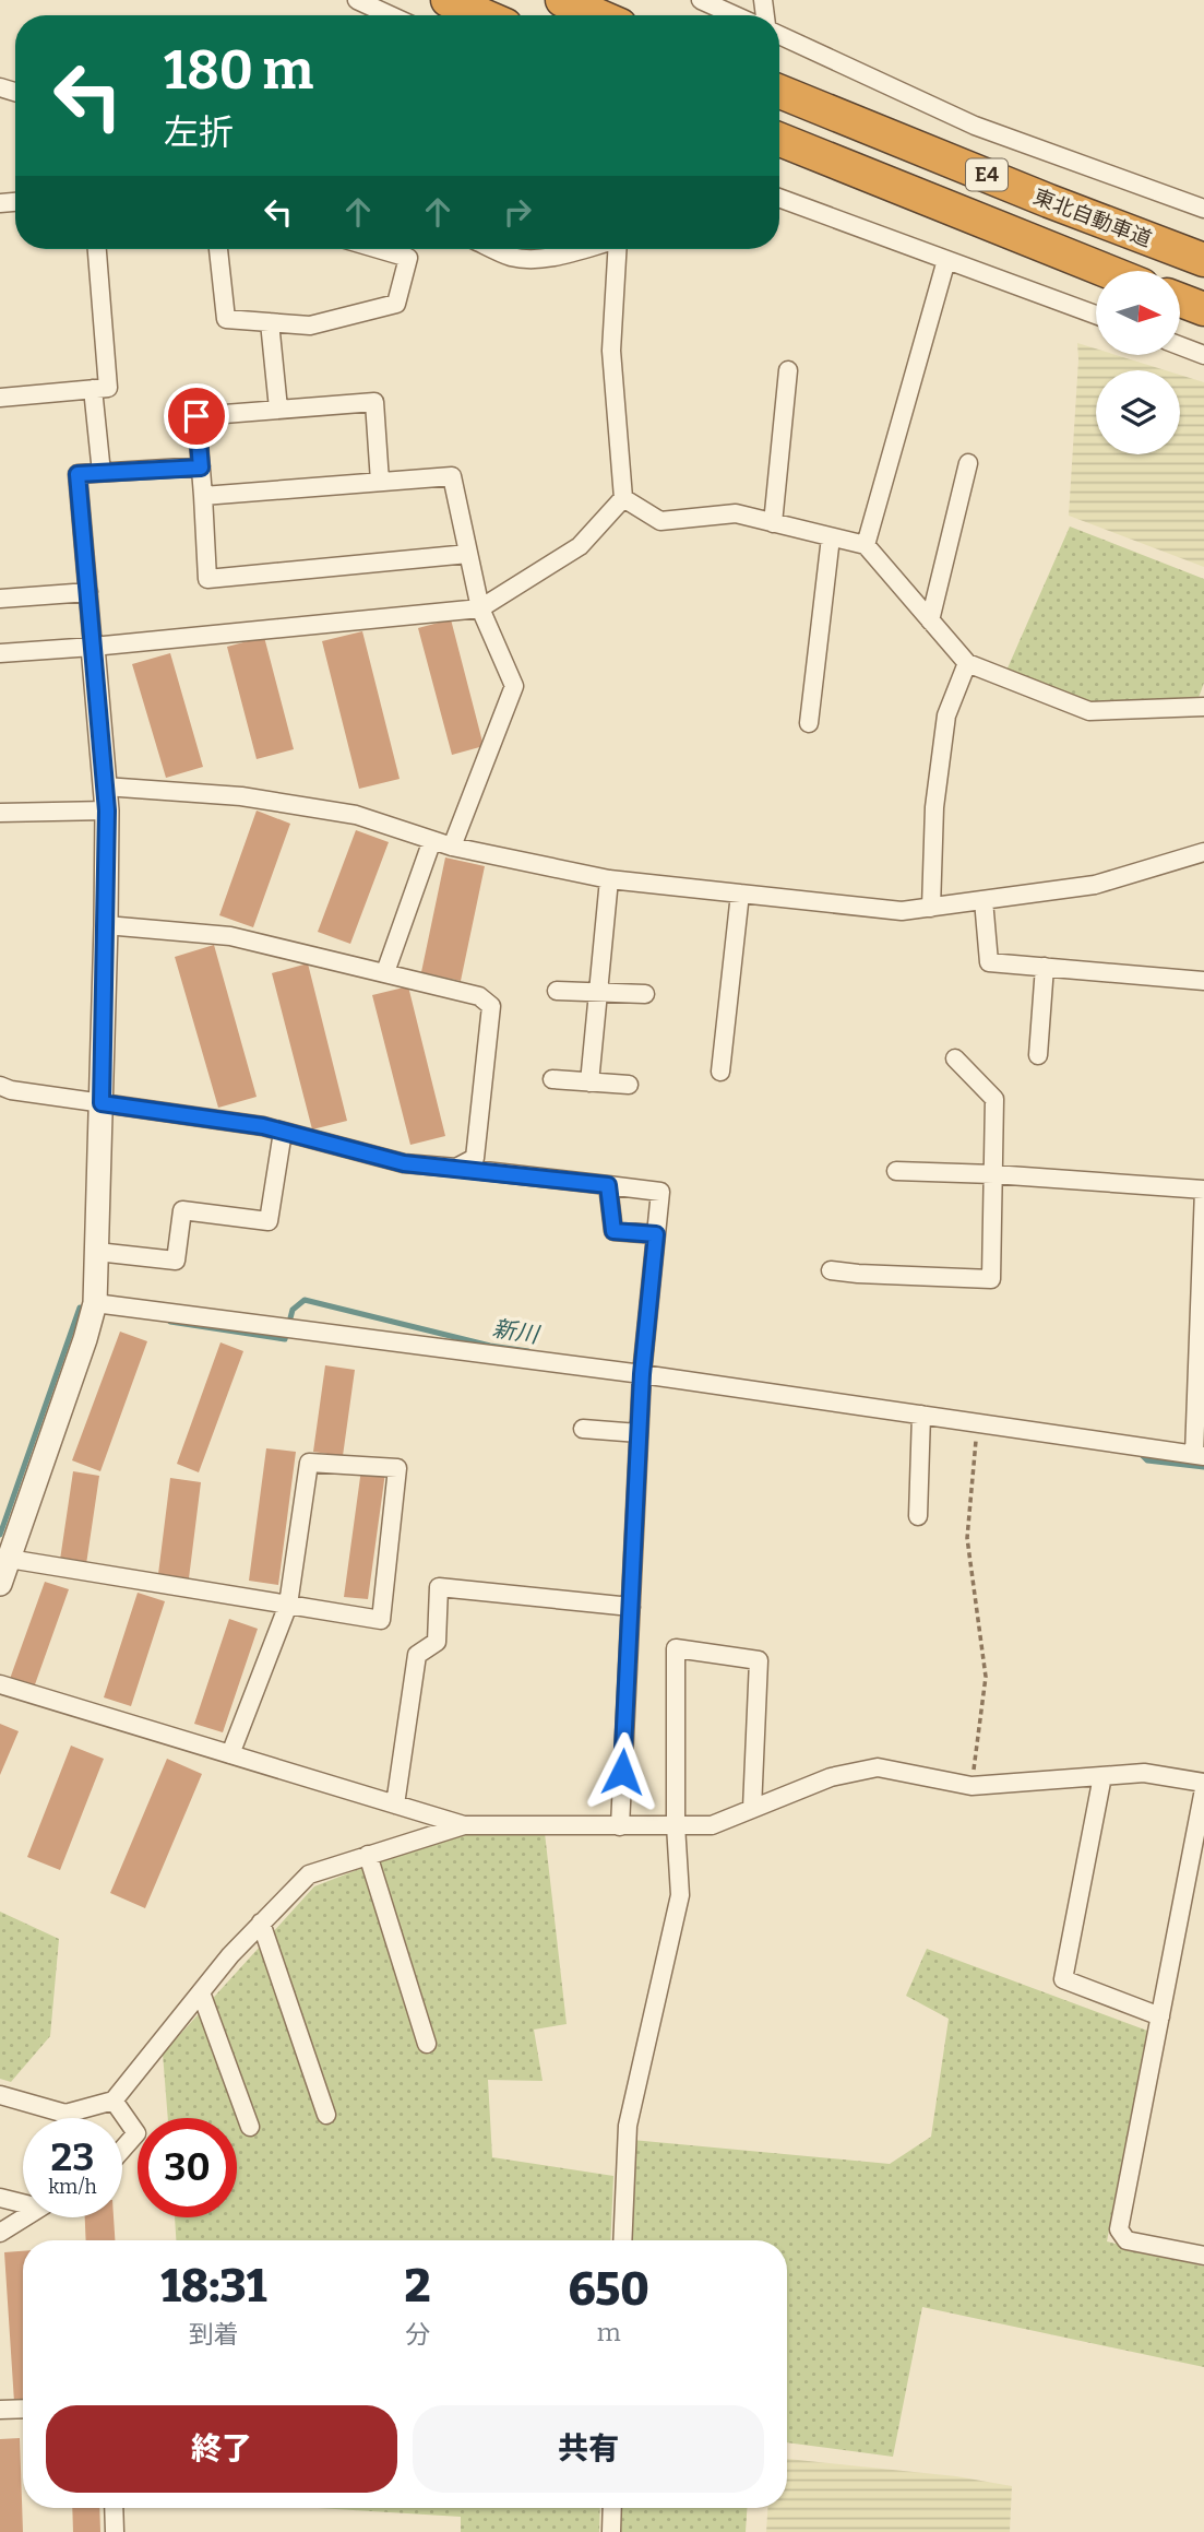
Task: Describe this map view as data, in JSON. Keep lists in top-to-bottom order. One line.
{"streets":{"highway":["E4","東北自動車道"]},"water":["新川"],"north":"right","page":{"turn":["180 m","左折"],"speed":"23 km/h","limit":"30","eta":["18:31","到着","2","分","650","m"],"buttons":["終了","共有"]}}
